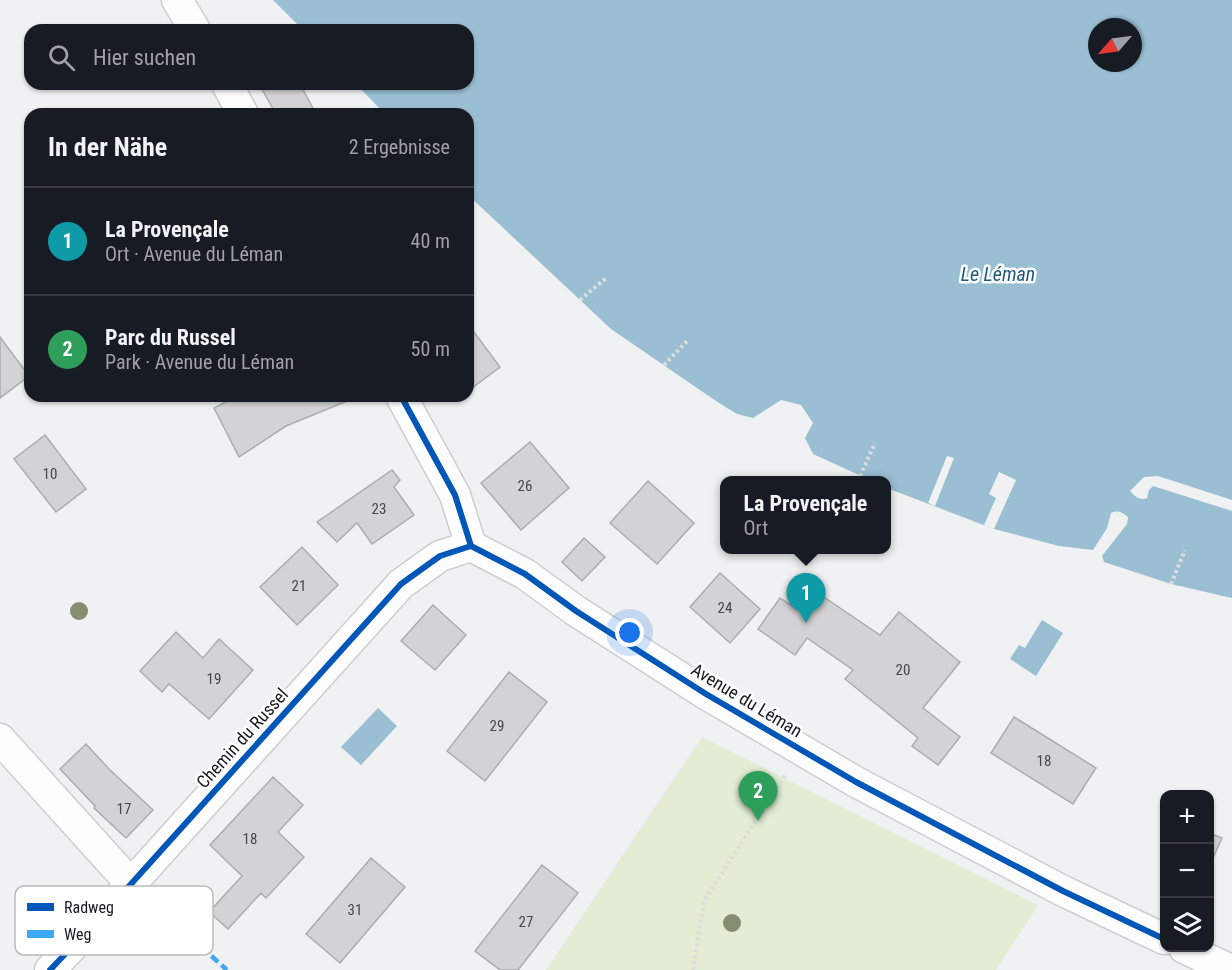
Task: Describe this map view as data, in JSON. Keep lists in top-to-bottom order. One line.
{"streets":{"street":["Avenue du Léman","Chemin du Russel"]},"crossings":[["Avenue du Léman","Chemin du Russel"]],"water":["Le Léman"],"house_numbers":["10","26","23","21","24","20","19","29","18","17","18","31","27"],"legend":["Radweg","Weg"],"north":"bottom left","page":{"search":"Hier suchen","heading":["In der Nähe","2 Ergebnisse"],"list":[{"mark":"1","name":"La Provençale","note":"Ort · Avenue du Léman","value":"40 m"},{"mark":"2","name":"Parc du Russel","note":"Park · Avenue du Léman","value":"50 m"}],"popup":["La Provençale","Ort"],"pins":["1","2"],"map_buttons":["+","−"]}}
